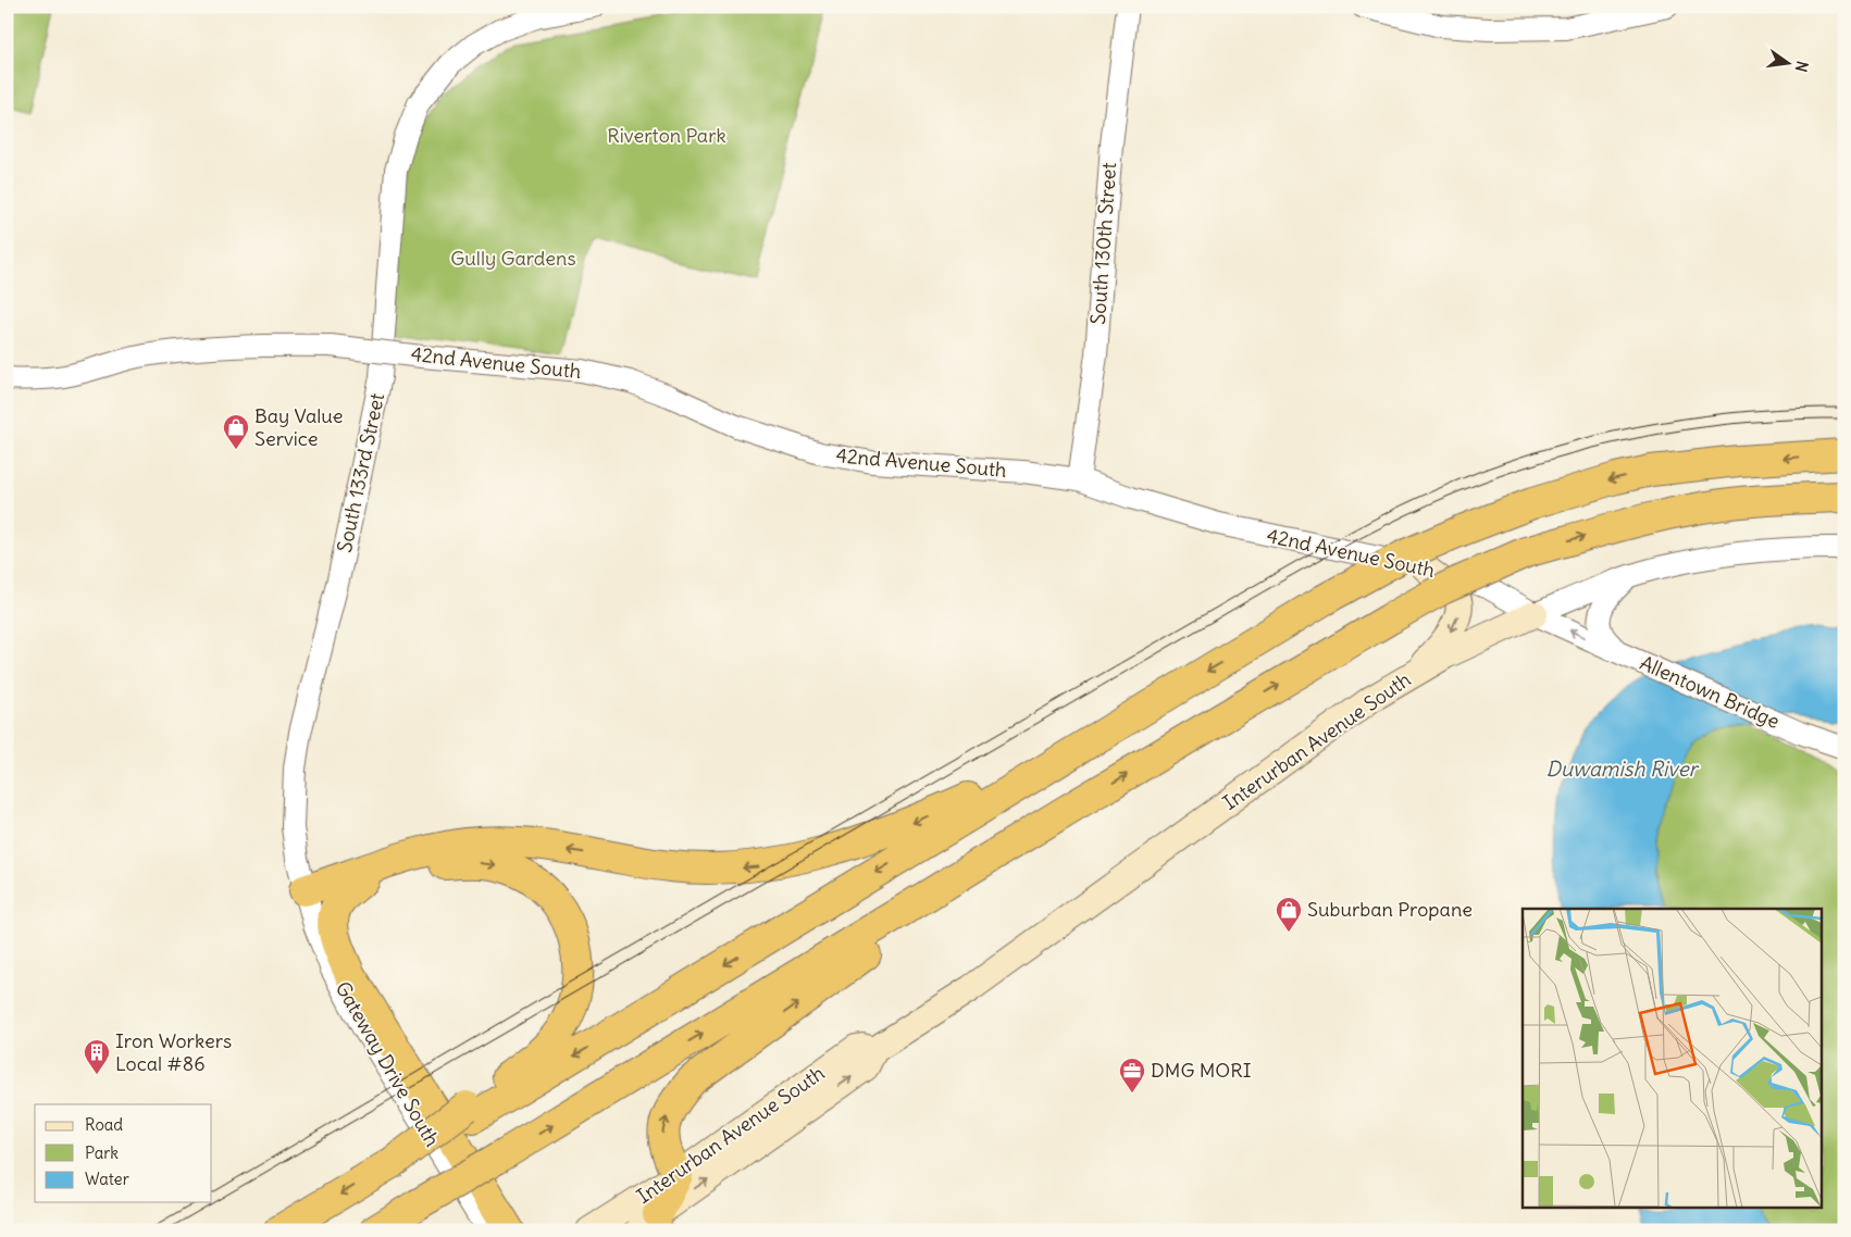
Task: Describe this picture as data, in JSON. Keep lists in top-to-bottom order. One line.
{"streets":{"main road":["Interurban Avenue South"],"street":["South 130th Street","42nd Avenue South","South 133rd Street","Allentown Bridge","Gateway Drive South"]},"crossings":[["South 130th Street","42nd Avenue South"],["42nd Avenue South","Allentown Bridge"],["42nd Avenue South","Interurban Avenue South"],["South 133rd Street","Gateway Drive South"]],"water":["Duwamish River"],"parks":["Riverton Park","Gully Gardens"],"places":{"shop":["Bay Value Service","Suburban Propane"],"building":["Iron Workers Local #86"],"office":["DMG MORI"]},"legend":["Road","Park","Water"],"north":"right"}
